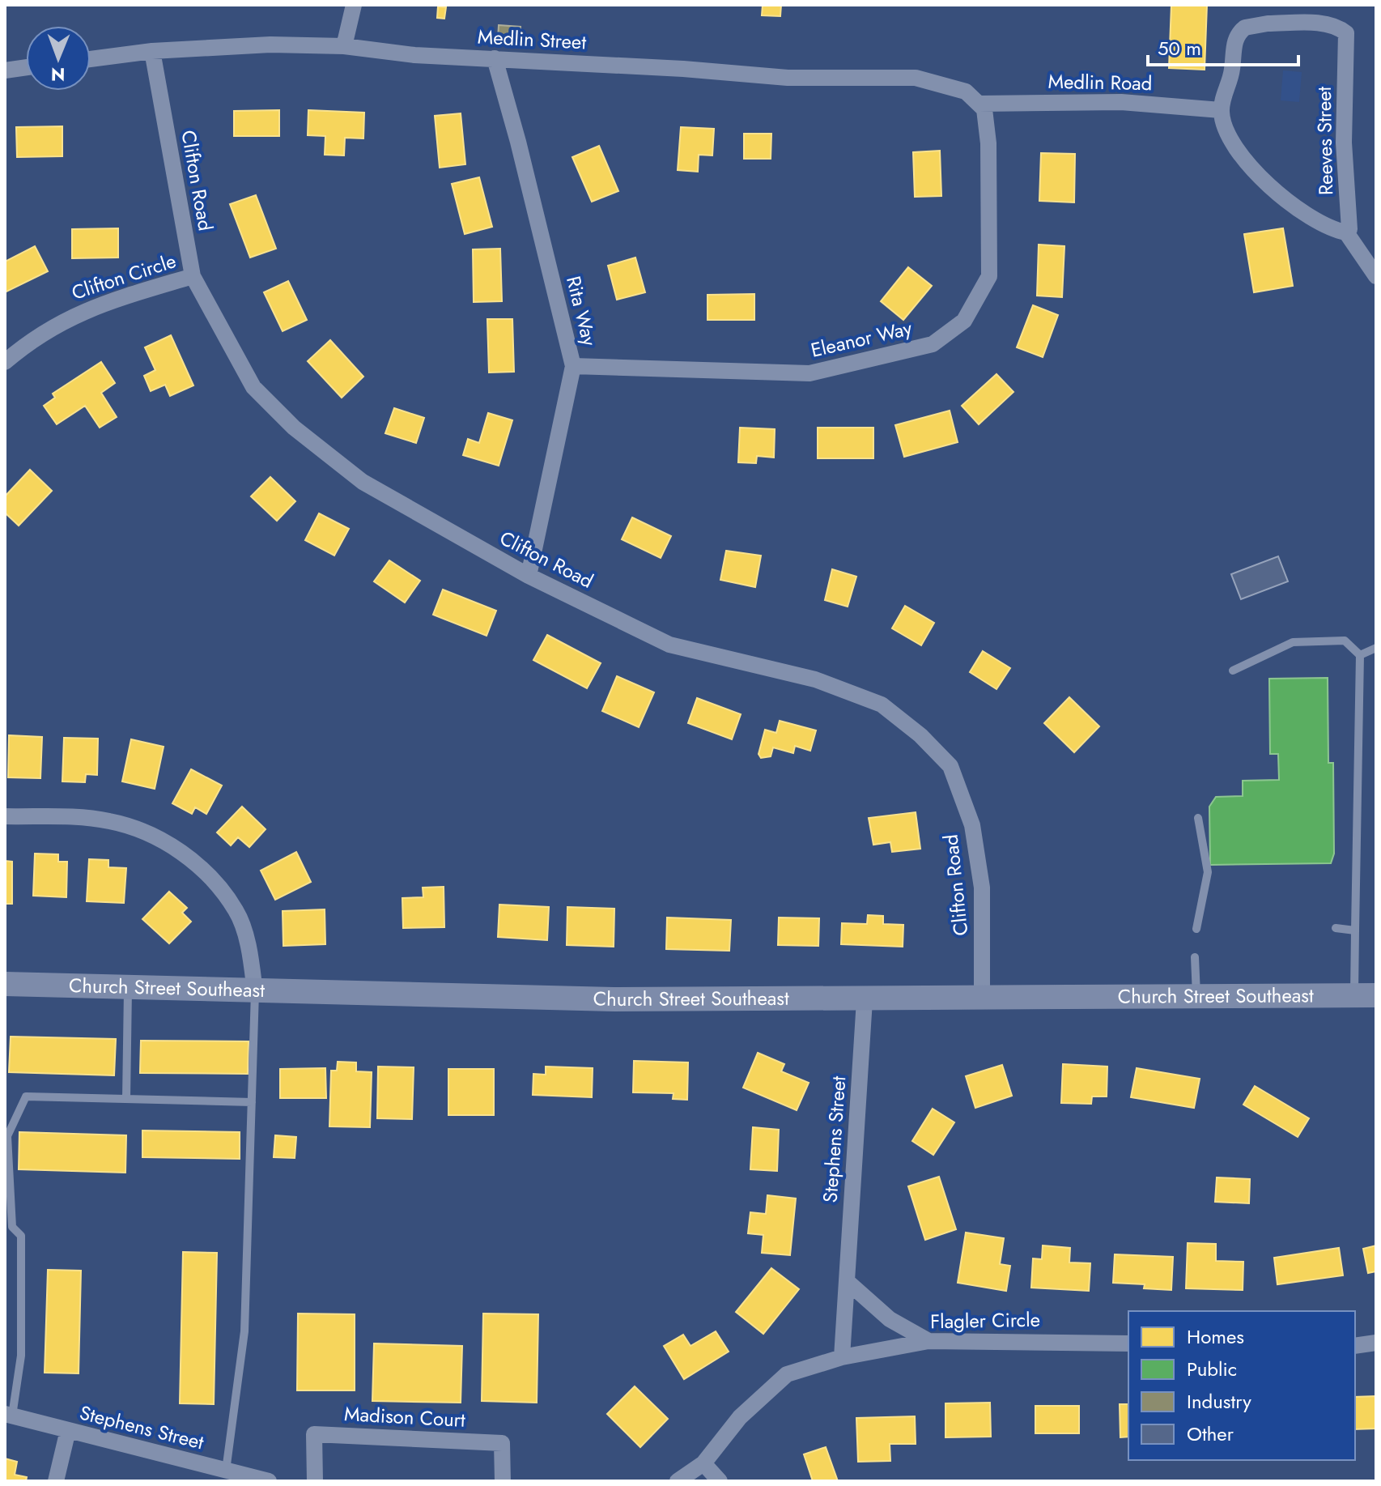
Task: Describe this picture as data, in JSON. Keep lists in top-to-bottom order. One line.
{"streets":{"street":["Medlin Street","Medlin Road","Reeves Street","Clifton Road","Clifton Circle","Rita Way","Eleanor Way","Church Street Southeast","Stephens Street","Flagler Circle","Madison Court"]},"crossings":[["Medlin Street","Medlin Road"],["Medlin Street","Clifton Road"],["Medlin Street","Rita Way"],["Medlin Street","Eleanor Way"],["Medlin Road","Reeves Street"],["Medlin Road","Eleanor Way"],["Clifton Road","Clifton Circle"],["Clifton Road","Rita Way"],["Clifton Road","Church Street Southeast"],["Rita Way","Eleanor Way"],["Church Street Southeast","Stephens Street"],["Stephens Street","Flagler Circle"]],"legend":["Homes","Public","Industry","Other"],"scale_bar":"50 m","north":"bottom"}
